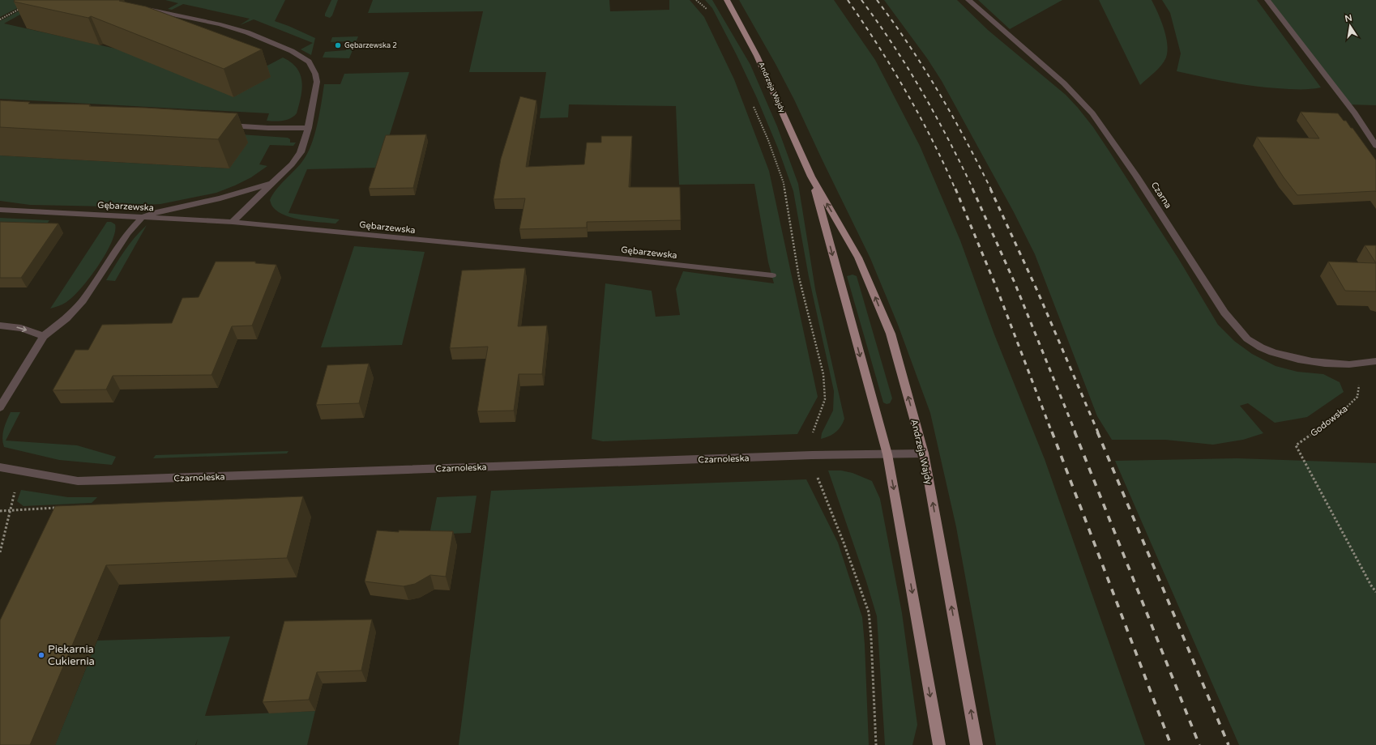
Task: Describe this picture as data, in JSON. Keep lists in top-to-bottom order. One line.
{"streets":{"main road":["Andrzeja Wajdy"],"street":["Czarna","Gębarzewska","Czarnoleska"],"path":["Godowska"]},"crossings":[["Andrzeja Wajdy","Czarnoleska"],["Czarna","Godowska"]],"places":["Gębarzewska 2","Piekarnia Cukiernia"],"north":"top"}
